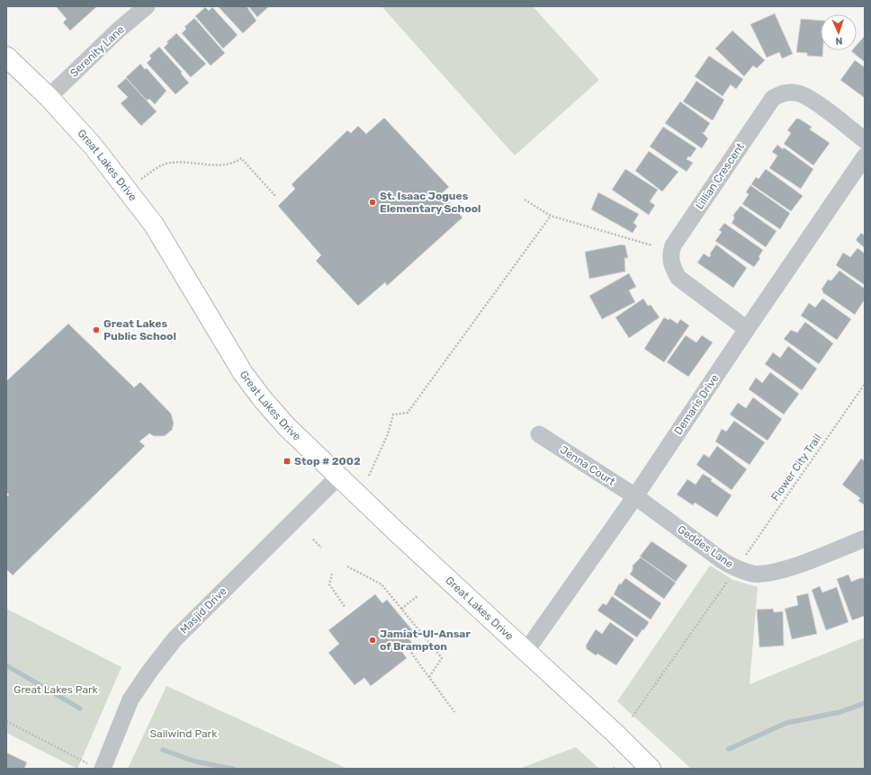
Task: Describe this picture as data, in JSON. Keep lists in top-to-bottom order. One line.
{"streets":{"street":["Serenity Lane","Great Lakes Drive","Lillian Crescent","Demaris Drive","Jenna Court","Geddes Lane","Masjid Drive"],"path":["Flower City Trail"]},"crossings":[["Serenity Lane","Great Lakes Drive"],["Great Lakes Drive","Demaris Drive"],["Great Lakes Drive","Masjid Drive"],["Lillian Crescent","Demaris Drive"],["Demaris Drive","Jenna Court"],["Demaris Drive","Geddes Lane"],["Jenna Court","Geddes Lane"]],"parks":["Great Lakes Park","Sailwind Park"],"places":{"other":["St. Isaac Jogues Elementary School","Great Lakes Public School","Jamiat-Ul-Ansar of Brampton"],"transit":["Stop # 2002"]},"north":"bottom"}
